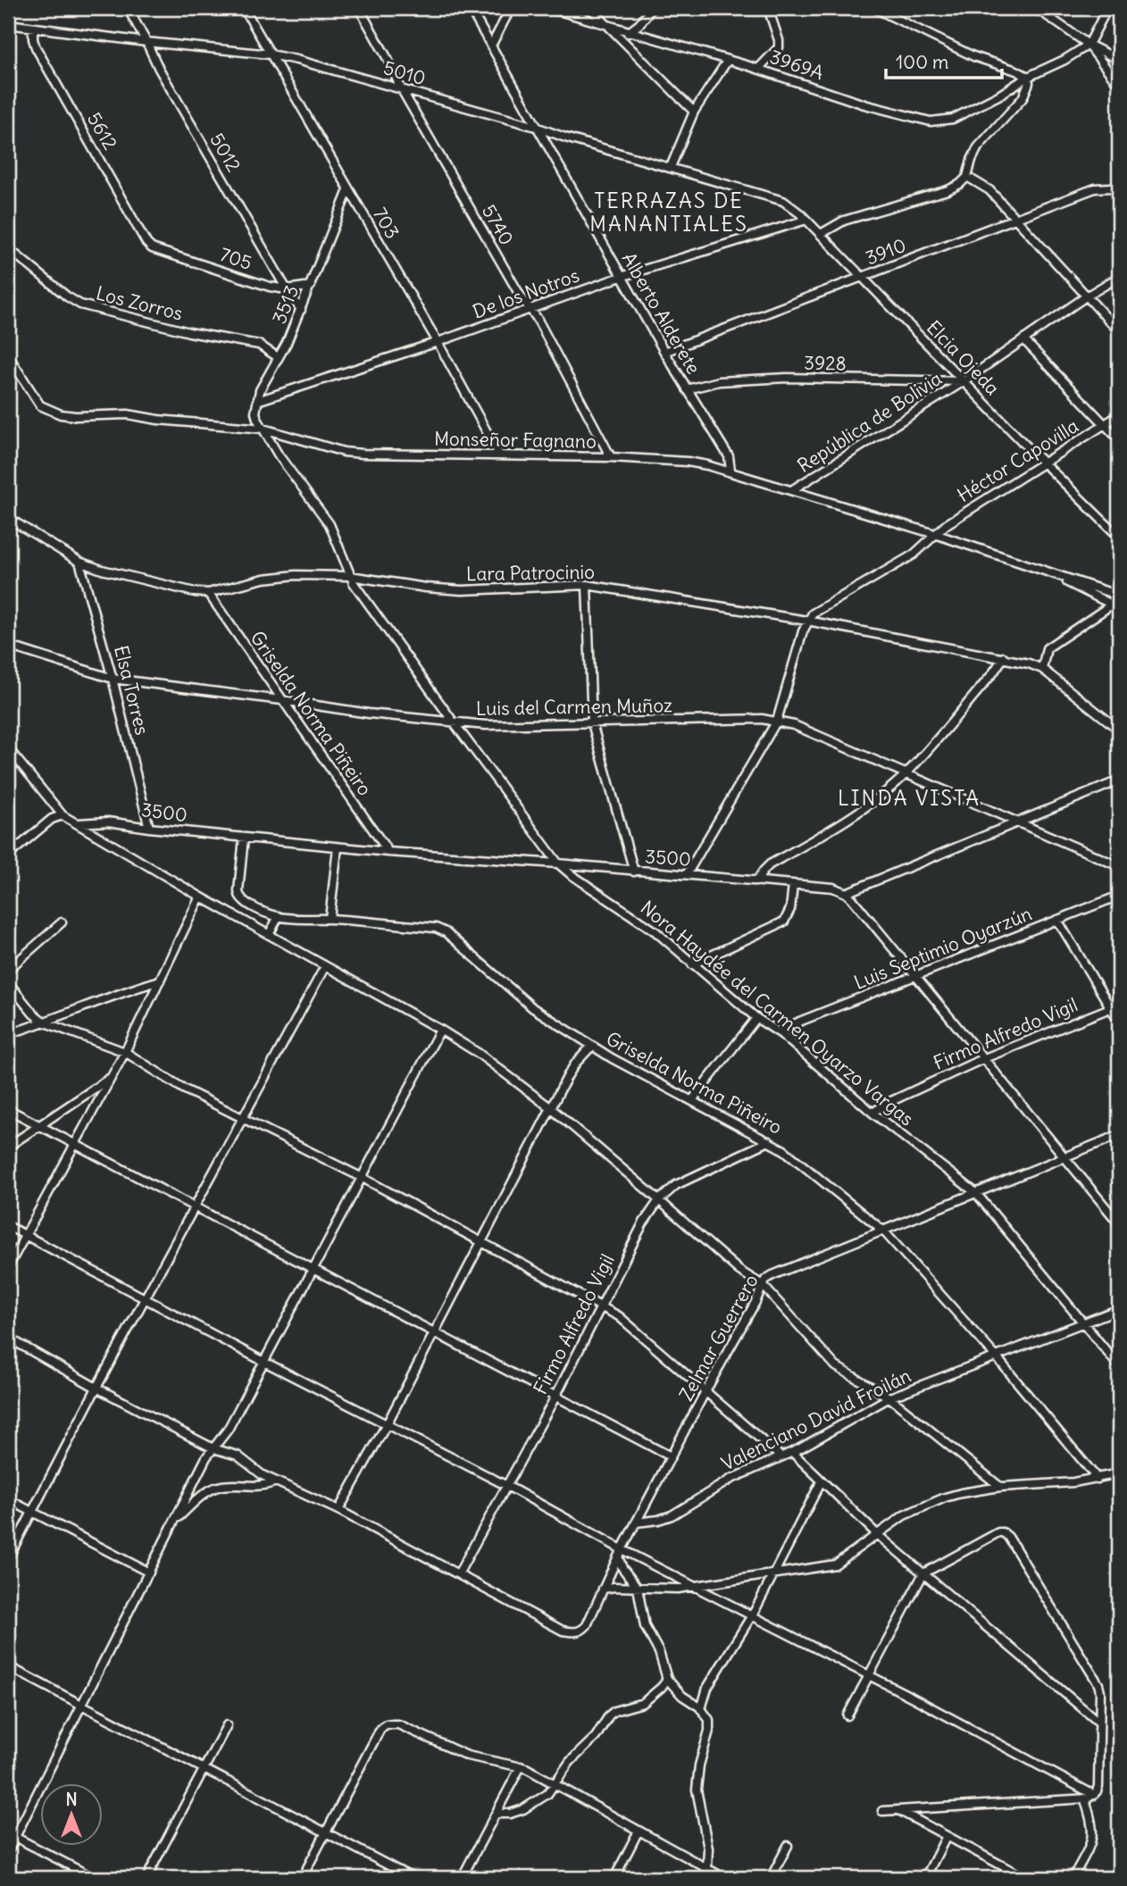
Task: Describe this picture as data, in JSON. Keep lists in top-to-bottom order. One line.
{"streets":{"street":["3969A","5010","5612","5012","703","5740","3910","705","De los Notros","Los Zorros","3513","Alberto Alderete","Elcia Ojeda","3928","República de Bolivia","Monseñor Fagnano","Héctor Capovilla","Lara Patrocinio","Elsa Torres","Luis del Carmen Muñoz","Griselda Norma Piñeiro","3500","Luis Septimio Oyarzún","Nora Haydée del Carmen Oyarzo Vargas","Firmo Alfredo Vigil","Zelmar Guerrero","Valenciano David Froilán"]},"crossings":[["5010","5612"],["5010","5012"],["5010","703"],["5010","5740"],["5010","Alberto Alderete"],["5010","Elcia Ojeda"],["5612","705"],["5012","705"],["5012","3513"],["703","De los Notros"],["703","3513"],["703","Monseñor Fagnano"],["5740","De los Notros"],["5740","Monseñor Fagnano"],["3910","Alberto Alderete"],["3910","Elcia Ojeda"],["705","3513"],["De los Notros","3513"],["De los Notros","Alberto Alderete"],["De los Notros","Elcia Ojeda"],["Los Zorros","3513"],["Alberto Alderete","3928"],["Alberto Alderete","Monseñor Fagnano"],["Elcia Ojeda","3928"],["Elcia Ojeda","República de Bolivia"],["Elcia Ojeda","Héctor Capovilla"],["3928","República de Bolivia"],["República de Bolivia","Monseñor Fagnano"],["Monseñor Fagnano","Héctor Capovilla"],["Monseñor Fagnano","Nora Haydée del Carmen Oyarzo Vargas"],["Héctor Capovilla","Lara Patrocinio"],["Lara Patrocinio","Elsa Torres"],["Lara Patrocinio","Griselda Norma Piñeiro"],["Lara Patrocinio","Nora Haydée del Carmen Oyarzo Vargas"],["Elsa Torres","Luis del Carmen Muñoz"],["Elsa Torres","3500"],["Luis del Carmen Muñoz","Griselda Norma Piñeiro"],["Luis del Carmen Muñoz","Nora Haydée del Carmen Oyarzo Vargas"],["Griselda Norma Piñeiro","3500"],["Griselda Norma Piñeiro","Firmo Alfredo Vigil"],["Griselda Norma Piñeiro","Zelmar Guerrero"],["Griselda Norma Piñeiro","Valenciano David Froilán"],["3500","Nora Haydée del Carmen Oyarzo Vargas"],["Luis Septimio Oyarzún","Nora Haydée del Carmen Oyarzo Vargas"],["Nora Haydée del Carmen Oyarzo Vargas","Firmo Alfredo Vigil"],["Nora Haydée del Carmen Oyarzo Vargas","Zelmar Guerrero"],["Nora Haydée del Carmen Oyarzo Vargas","Valenciano David Froilán"],["Firmo Alfredo Vigil","Zelmar Guerrero"],["Zelmar Guerrero","Valenciano David Froilán"]],"districts":["TERRAZAS DE MANANTIALES","LINDA VISTA"],"scale_bar":"100 m","north":"top"}
